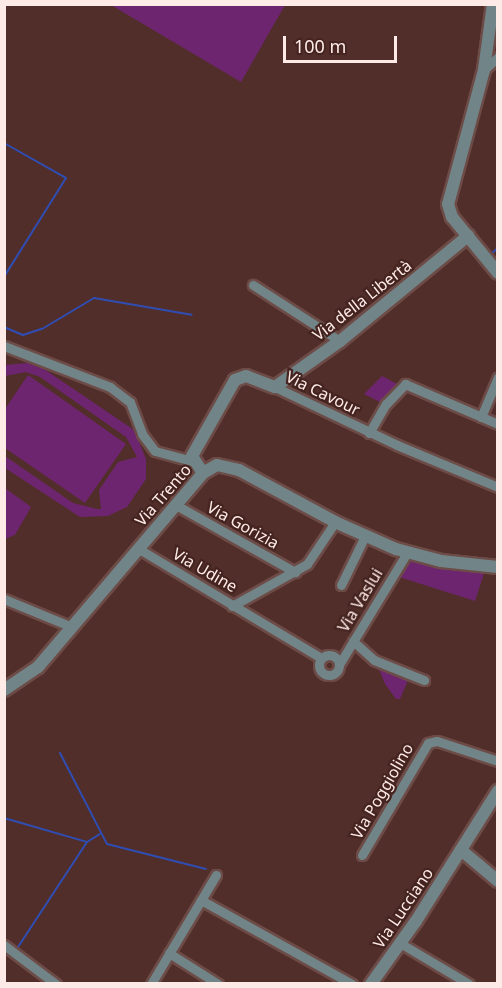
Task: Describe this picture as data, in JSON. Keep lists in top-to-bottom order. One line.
{"streets":{"street":["Via della Libertà","Via Cavour","Via Trento","Via Gorizia","Via Udine","Via Vaslui","Via Poggiolino","Via Lucciano"]},"crossings":[["Via della Libertà","Via Cavour"],["Via Trento","Via Gorizia"],["Via Trento","Via Udine"],["Via Trento","Via Vaslui"],["Via Gorizia","Via Udine"]],"scale_bar":"100 m"}
